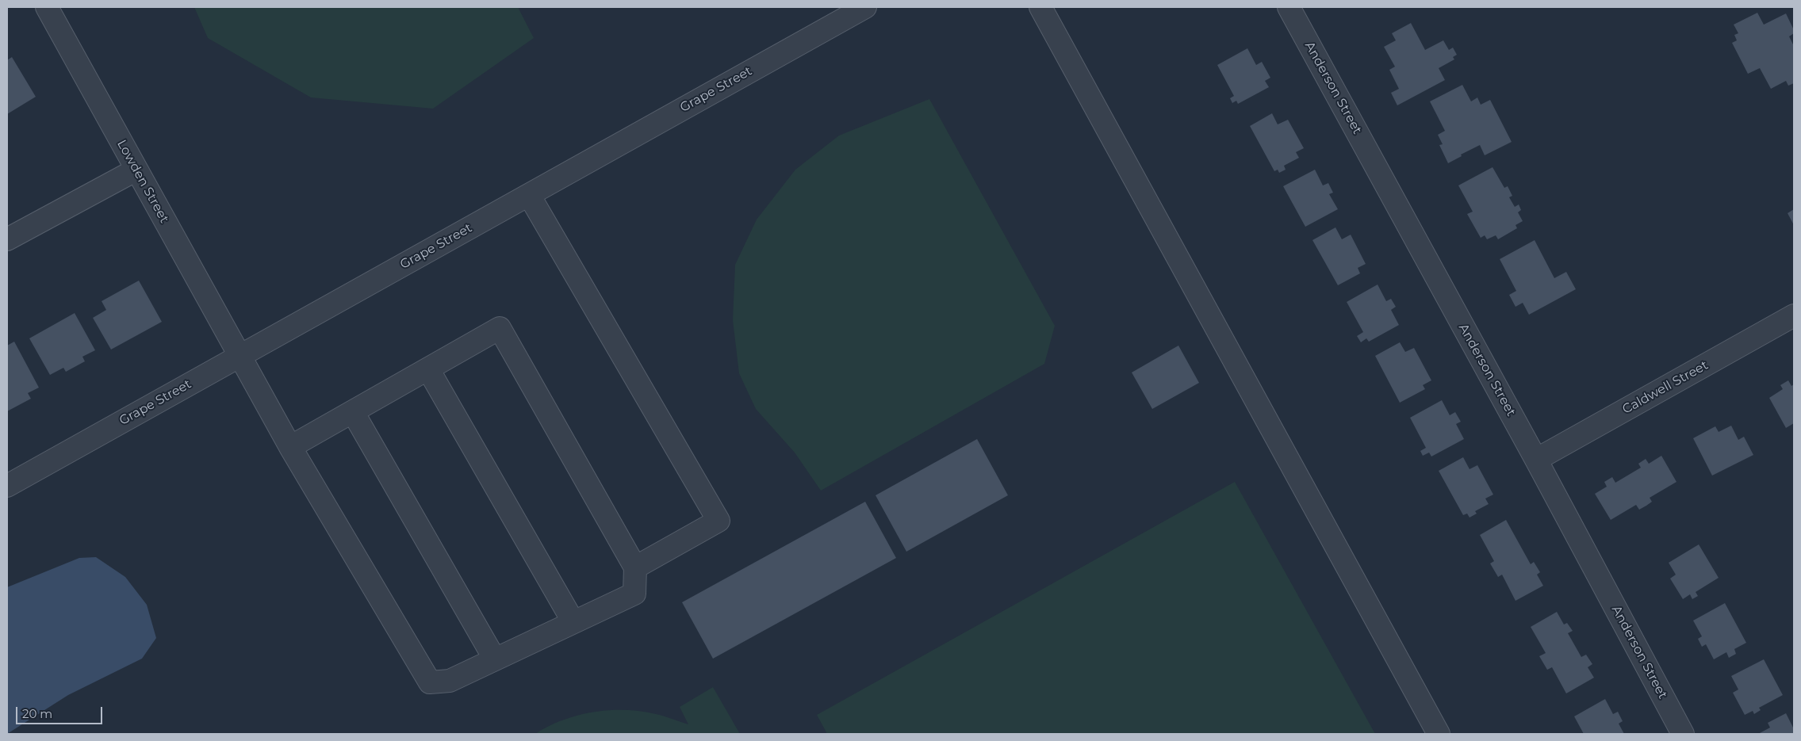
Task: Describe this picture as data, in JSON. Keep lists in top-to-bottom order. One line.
{"streets":{"street":["Anderson Street","Grape Street","Lowden Street","Caldwell Street"]},"crossings":[["Anderson Street","Caldwell Street"],["Grape Street","Lowden Street"]],"scale_bar":"20 m"}
